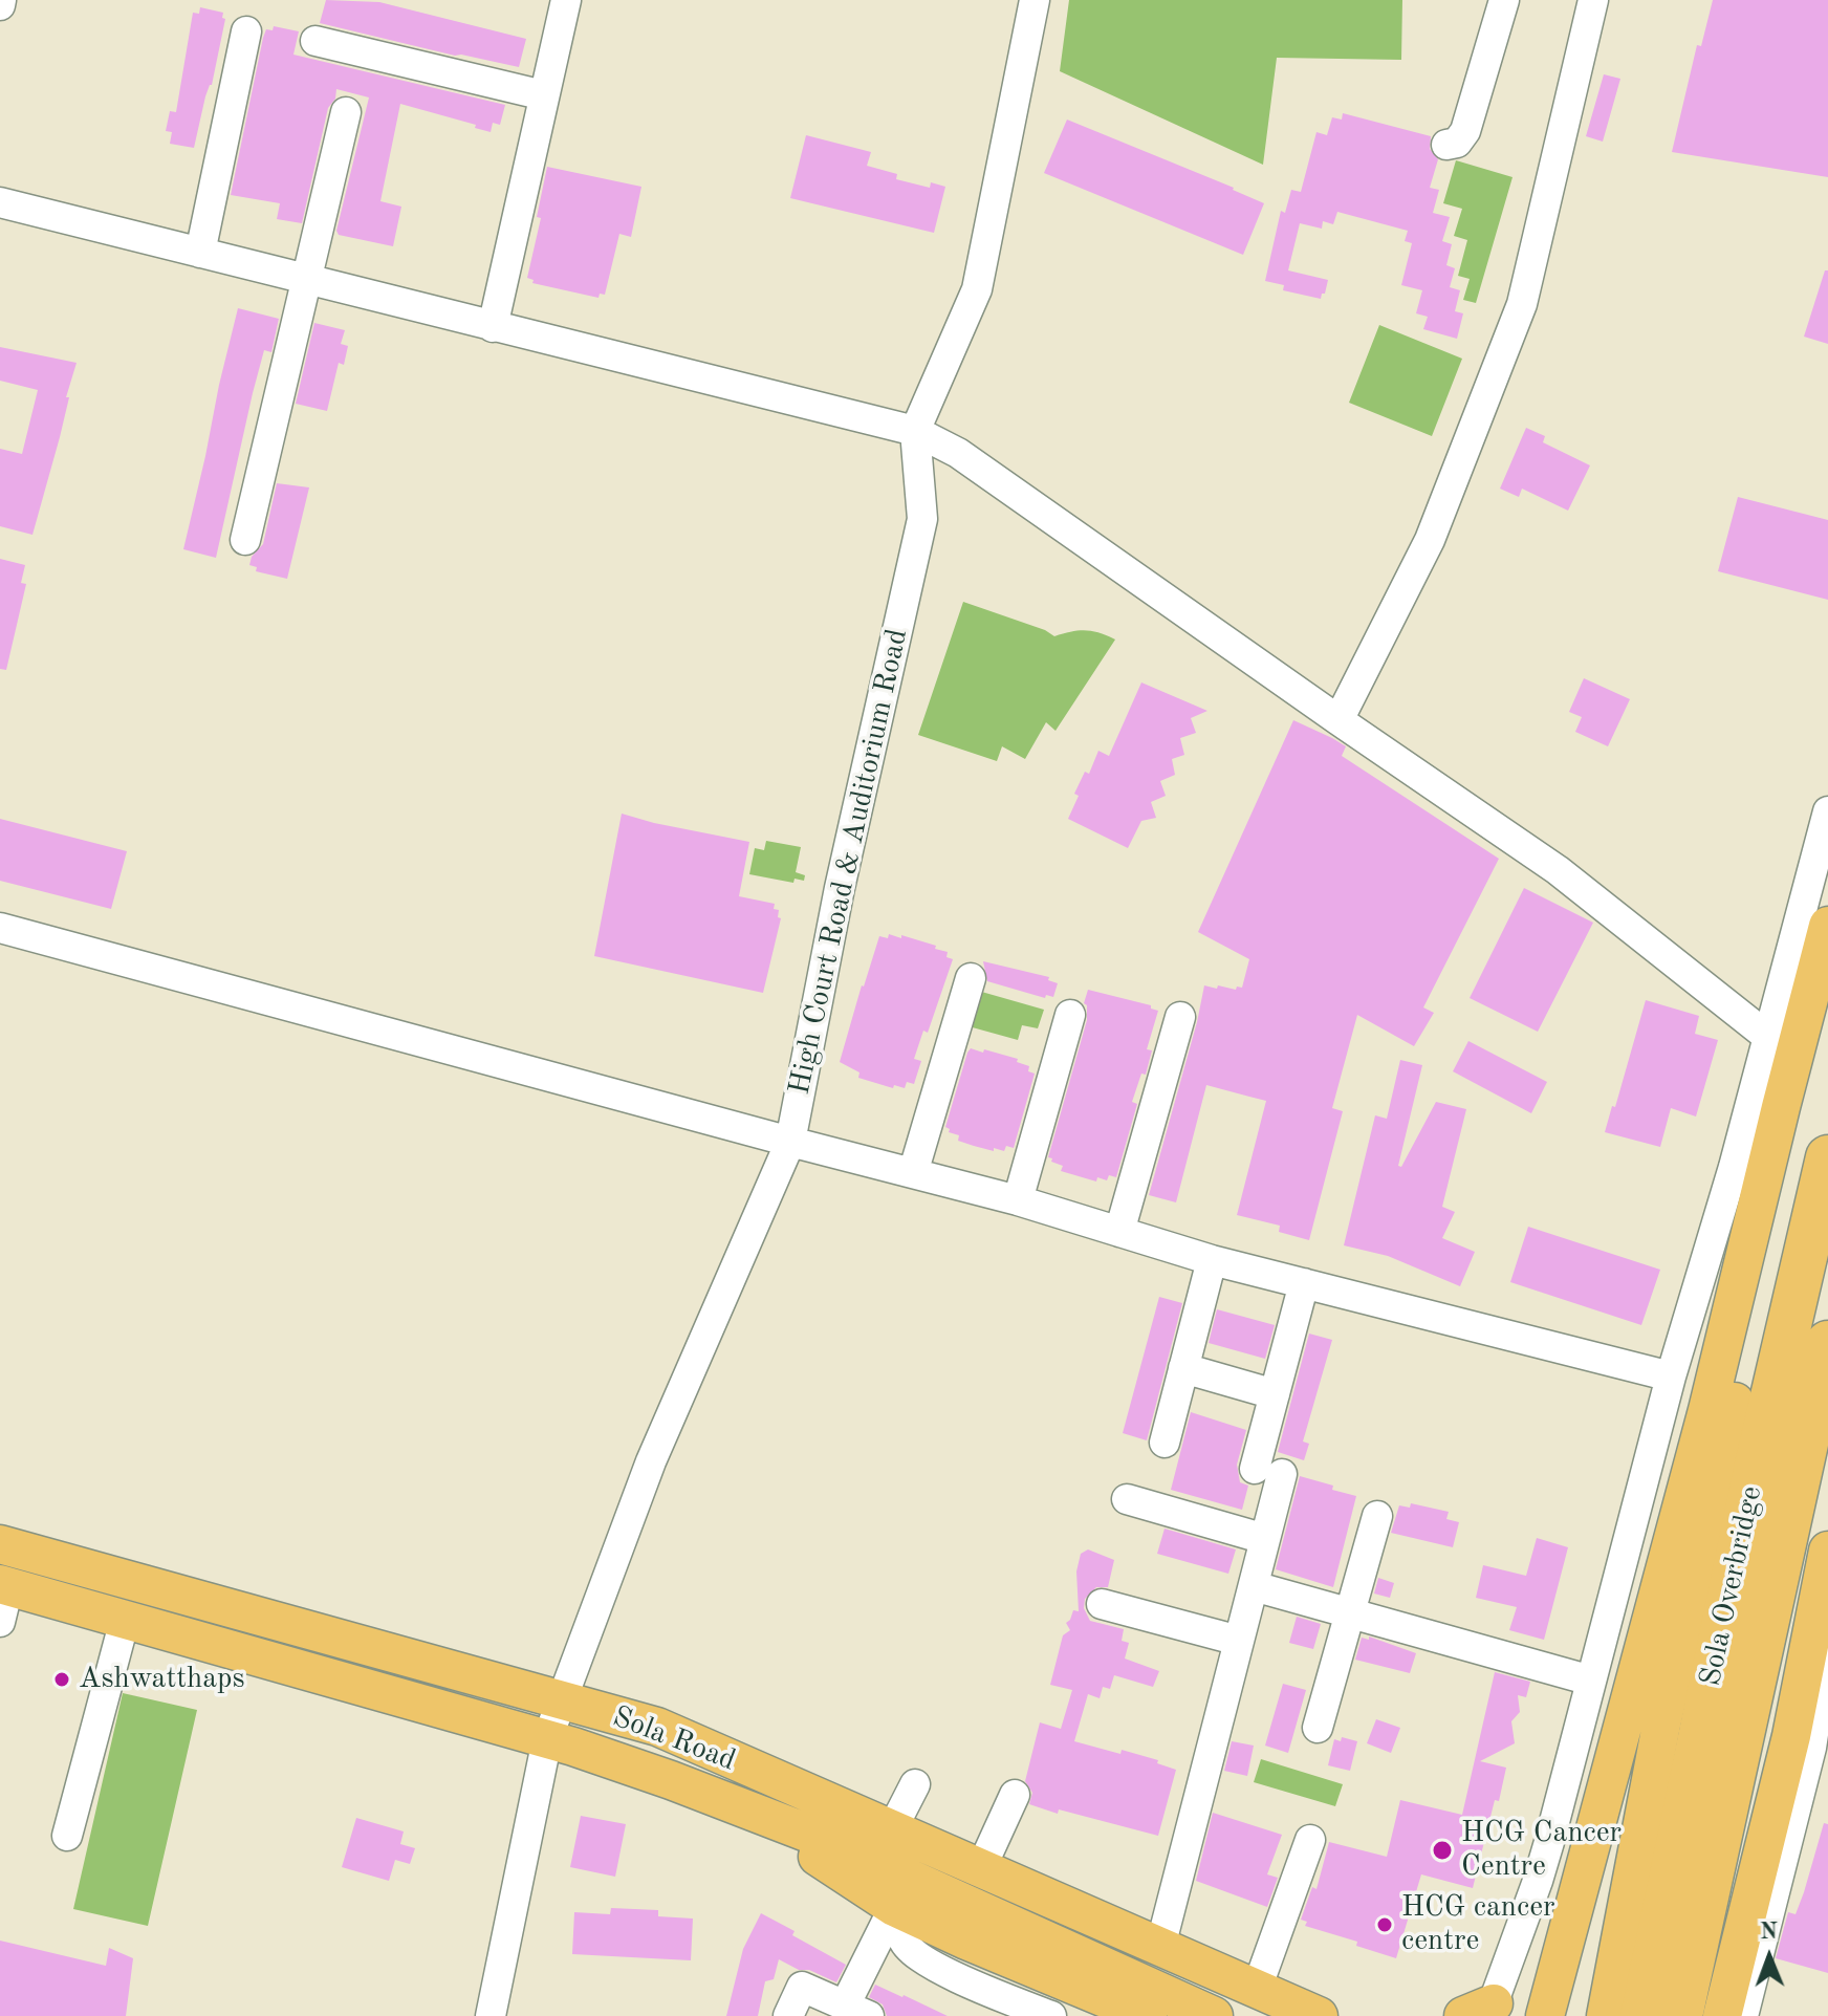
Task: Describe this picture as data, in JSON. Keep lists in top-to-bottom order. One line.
{"streets":{"highway":["Sola Overbridge"],"main road":["Sola Road"],"street":["High Court Road & Auditorium Road"]},"crossings":[["High Court Road & Auditorium Road","Sola Road"]],"places":["Ashwatthaps","HCG Cancer Centre","HCG cancer centre"],"north":"top"}
